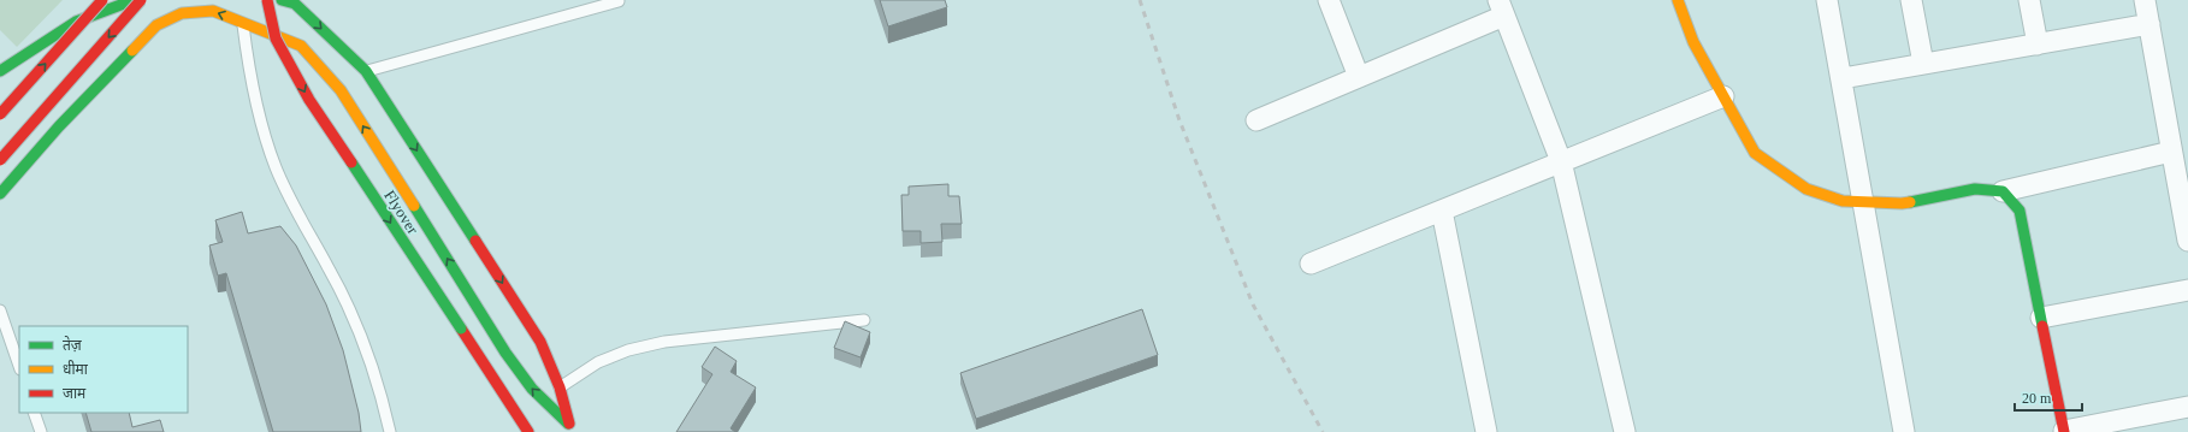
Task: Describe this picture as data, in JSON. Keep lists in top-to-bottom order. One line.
{"streets":{"main road":["Flyover"]},"legend":["तेज़","धीमा","जाम"],"scale_bar":"20 m"}
